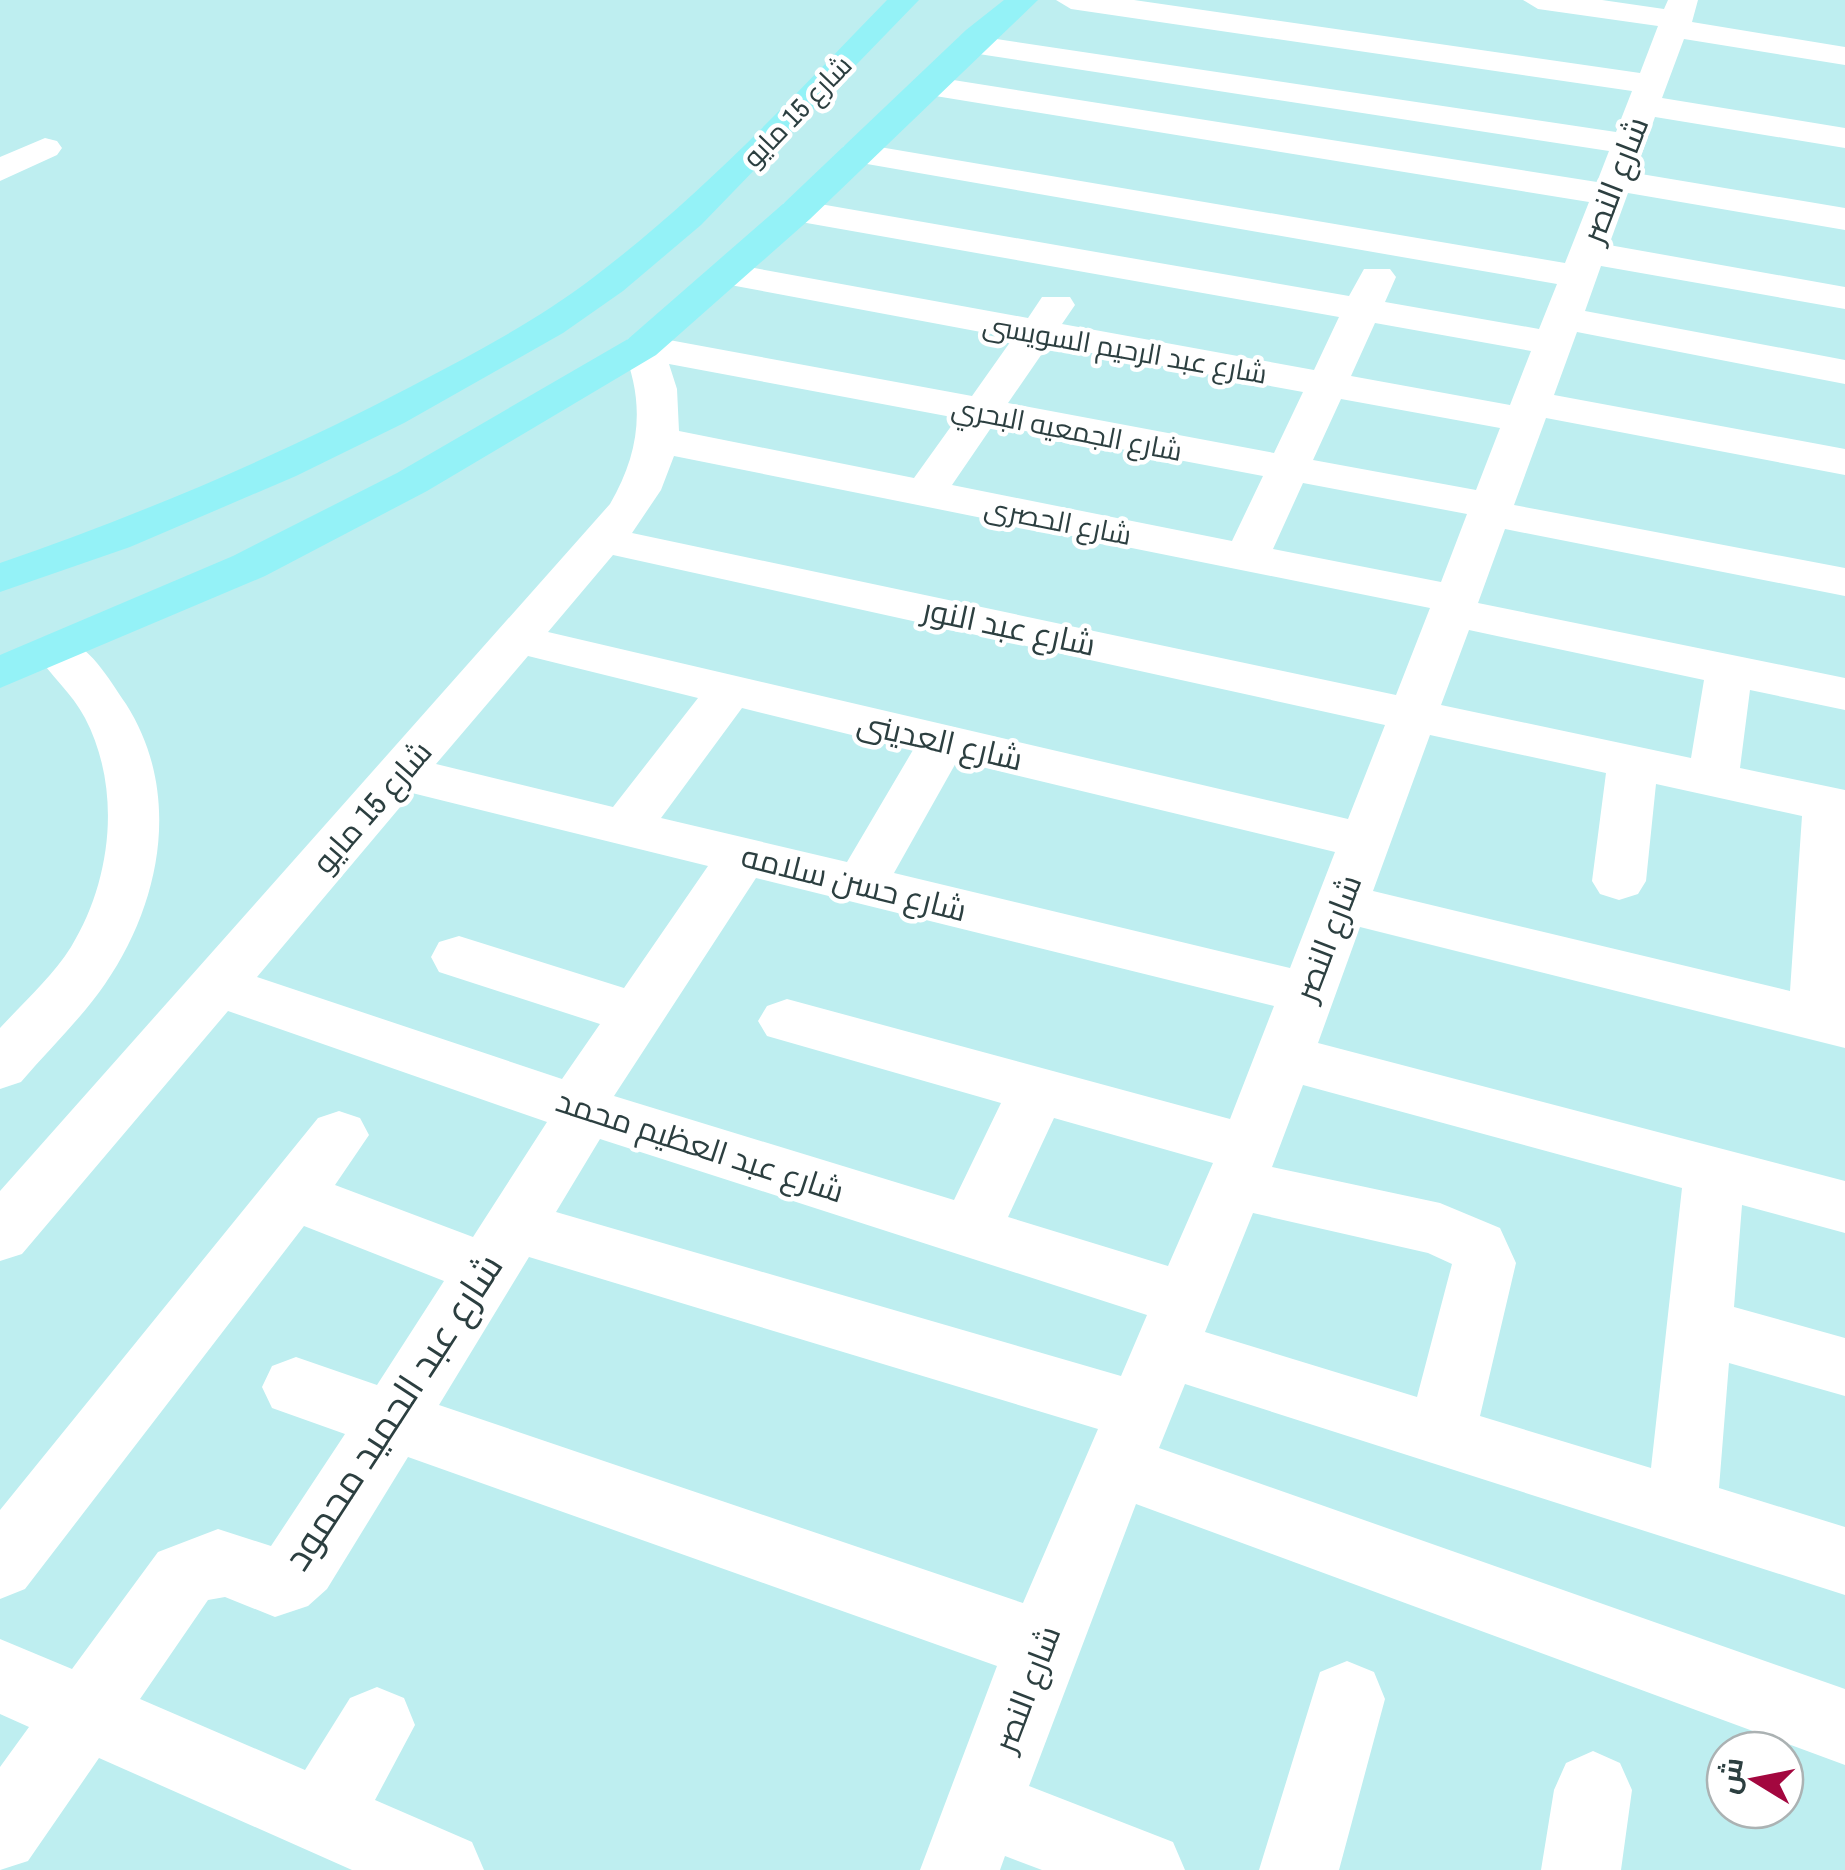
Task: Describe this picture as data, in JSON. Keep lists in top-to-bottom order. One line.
{"streets":{"main road":["شارع 15 مايو"],"street":["شارع النصر","شارع عبد الرحيم السويسى","شارع الجمعيه البحري","شارع الحصرى","شارع عبد النور","شارع العدينى","شارع حسن سلامه","شارع عبد العظيم محمد","شارع عبد الحميد محمود"]},"crossings":[["شارع 15 مايو","شارع الجمعيه البحري"],["شارع 15 مايو","شارع الحصرى"],["شارع 15 مايو","شارع عبد النور"],["شارع 15 مايو","شارع العدينى"],["شارع 15 مايو","شارع حسن سلامه"],["شارع 15 مايو","شارع عبد العظيم محمد"],["شارع النصر","شارع عبد الرحيم السويسى"],["شارع النصر","شارع الجمعيه البحري"],["شارع النصر","شارع الحصرى"],["شارع النصر","شارع عبد النور"],["شارع النصر","شارع العدينى"],["شارع النصر","شارع حسن سلامه"],["شارع النصر","شارع عبد العظيم محمد"],["شارع حسن سلامه","شارع عبد الحميد محمود"],["شارع عبد العظيم محمد","شارع عبد الحميد محمود"]],"north":"left"}
